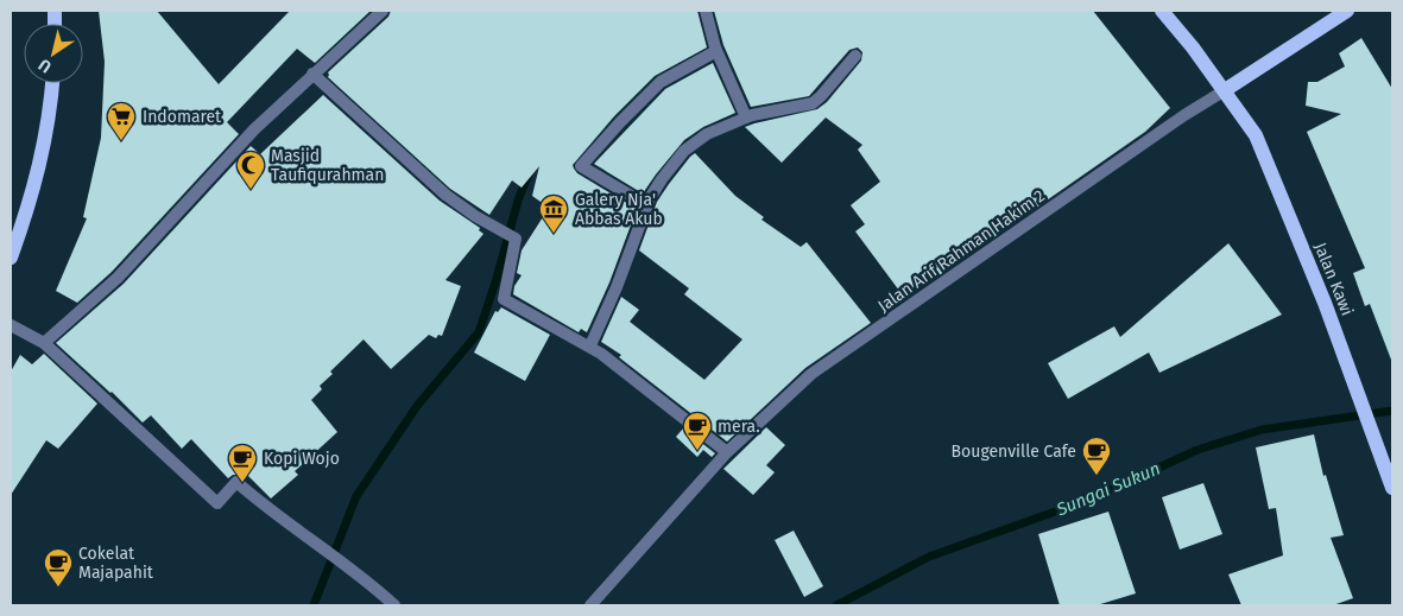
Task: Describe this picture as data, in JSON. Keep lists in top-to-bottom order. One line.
{"streets":{"main road":["Jalan Kawi"],"street":["Jalan Arif Rahman Hakim 2"]},"crossings":[["Jalan Arif Rahman Hakim 2","Jalan Kawi"]],"water":["Sungai Sukun"],"places":{"supermarket":["Indomaret"],"mosque":["Masjid Taufiqurahman"],"museum":["Galery Nja' Abbas Akub"],"cafe":["mera.","Bougenville Cafe","Kopi Wojo","Cokelat Majapahit"]},"north":"bottom left"}
